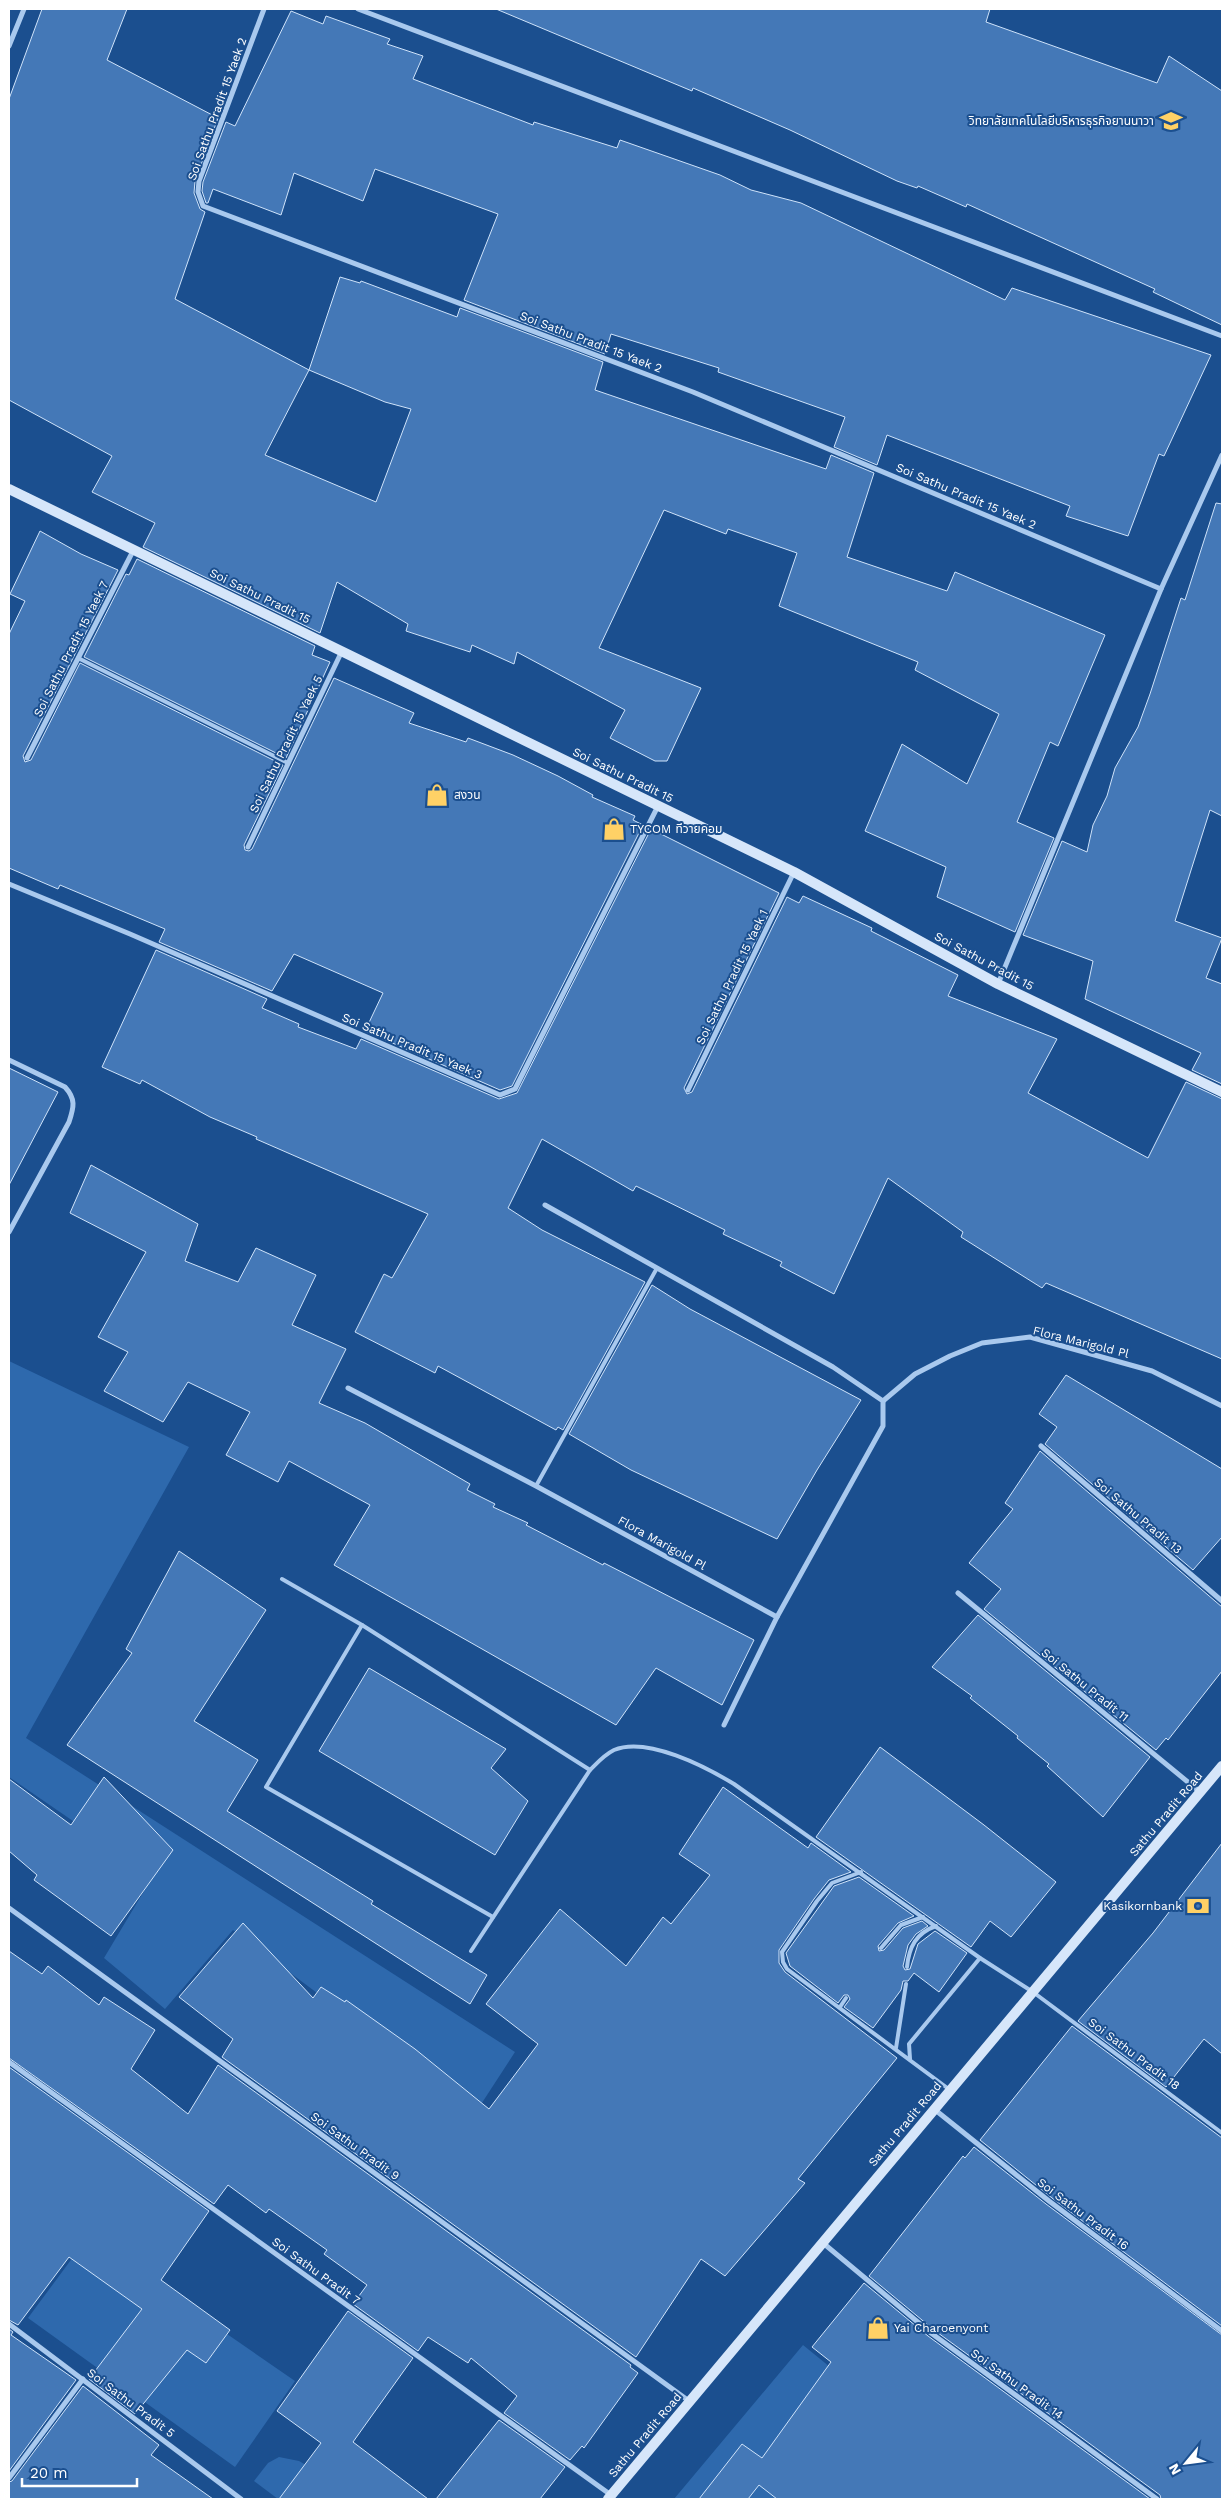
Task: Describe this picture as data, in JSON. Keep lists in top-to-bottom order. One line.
{"streets":{"street":["Soi Sathu Pradit 15 Yaek 2","Soi Sathu Pradit 15","Soi Sathu Pradit 15 Yaek 7","Soi Sathu Pradit 15 Yaek 5","Soi Sathu Pradit 15 Yaek 1","Soi Sathu Pradit 15 Yaek 3","Flora Marigold Pl","Soi Sathu Pradit 13","Soi Sathu Pradit 11","Sathu Pradit Road","Soi Sathu Pradit 9","Soi Sathu Pradit 16","Soi Sathu Pradit 7","Soi Sathu Pradit 14","Soi Sathu Pradit 5"],"lane":["Soi Sathu Pradit 18"]},"crossings":[["Soi Sathu Pradit 15","Soi Sathu Pradit 15 Yaek 7"],["Soi Sathu Pradit 15","Soi Sathu Pradit 15 Yaek 5"],["Soi Sathu Pradit 15","Soi Sathu Pradit 15 Yaek 1"],["Soi Sathu Pradit 15","Soi Sathu Pradit 15 Yaek 3"],["Soi Sathu Pradit 11","Sathu Pradit Road"],["Sathu Pradit Road","Soi Sathu Pradit 18"],["Sathu Pradit Road","Soi Sathu Pradit 9"],["Sathu Pradit Road","Soi Sathu Pradit 16"],["Sathu Pradit Road","Soi Sathu Pradit 7"],["Sathu Pradit Road","Soi Sathu Pradit 14"]],"places":{"school or university":["วิทยาลัยเทคโนโลยีบริหารธุรกิจยานนาวา"],"shop":["สงวน","TYCOM ทีวายคอม","Yai Charoenyont"],"bank":["Kasikornbank"]},"scale_bar":"20 m","north":"bottom left"}
